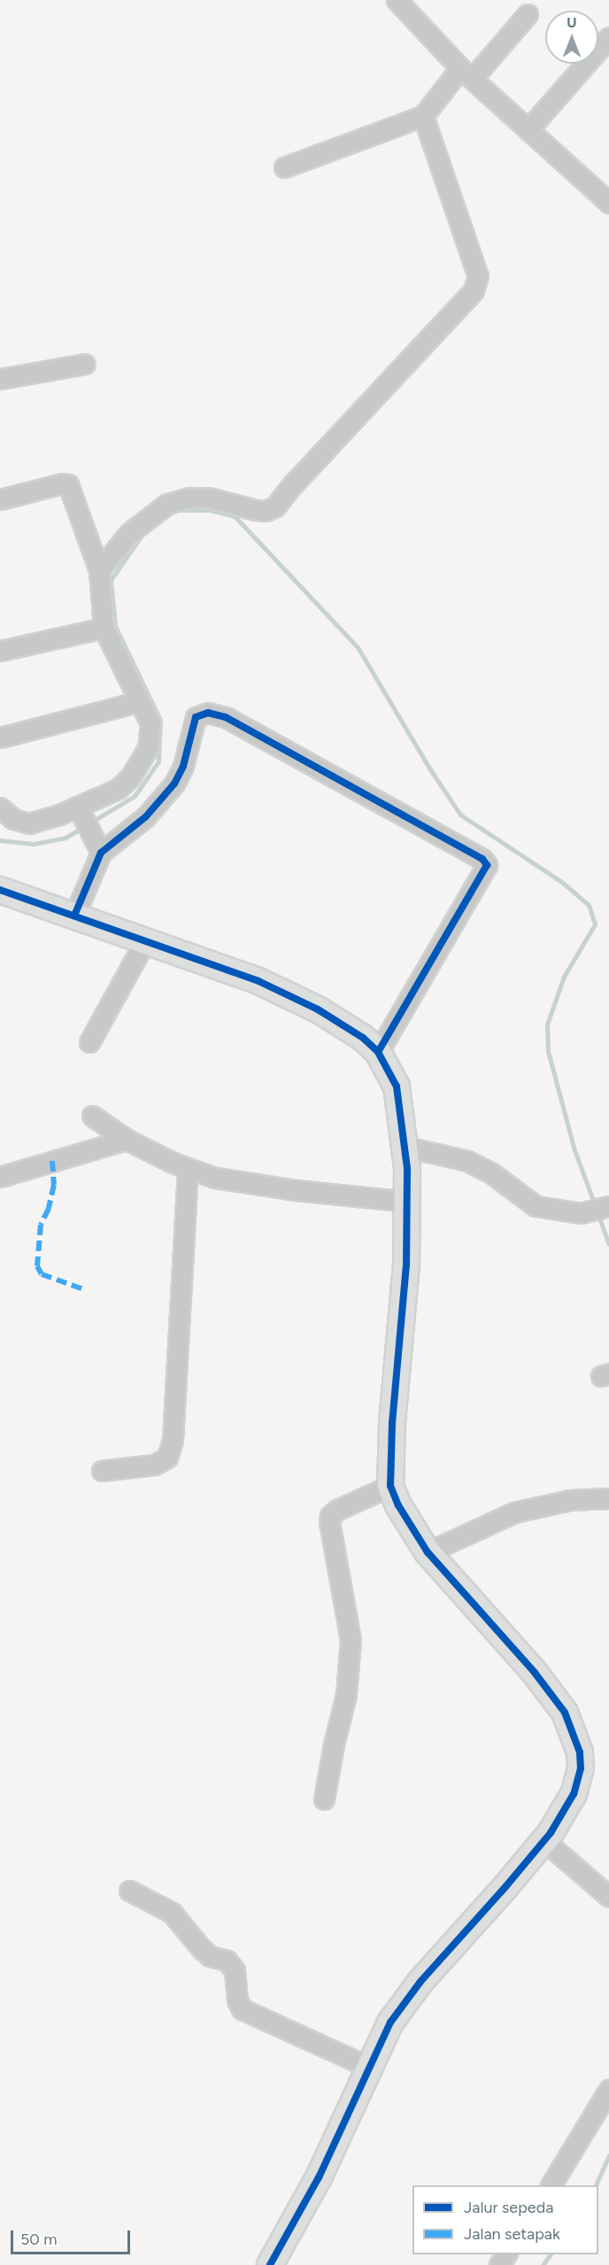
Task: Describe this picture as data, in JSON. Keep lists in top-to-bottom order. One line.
{"legend":["Jalur sepeda","Jalan setapak"],"scale_bar":"50 m","north":"top"}
